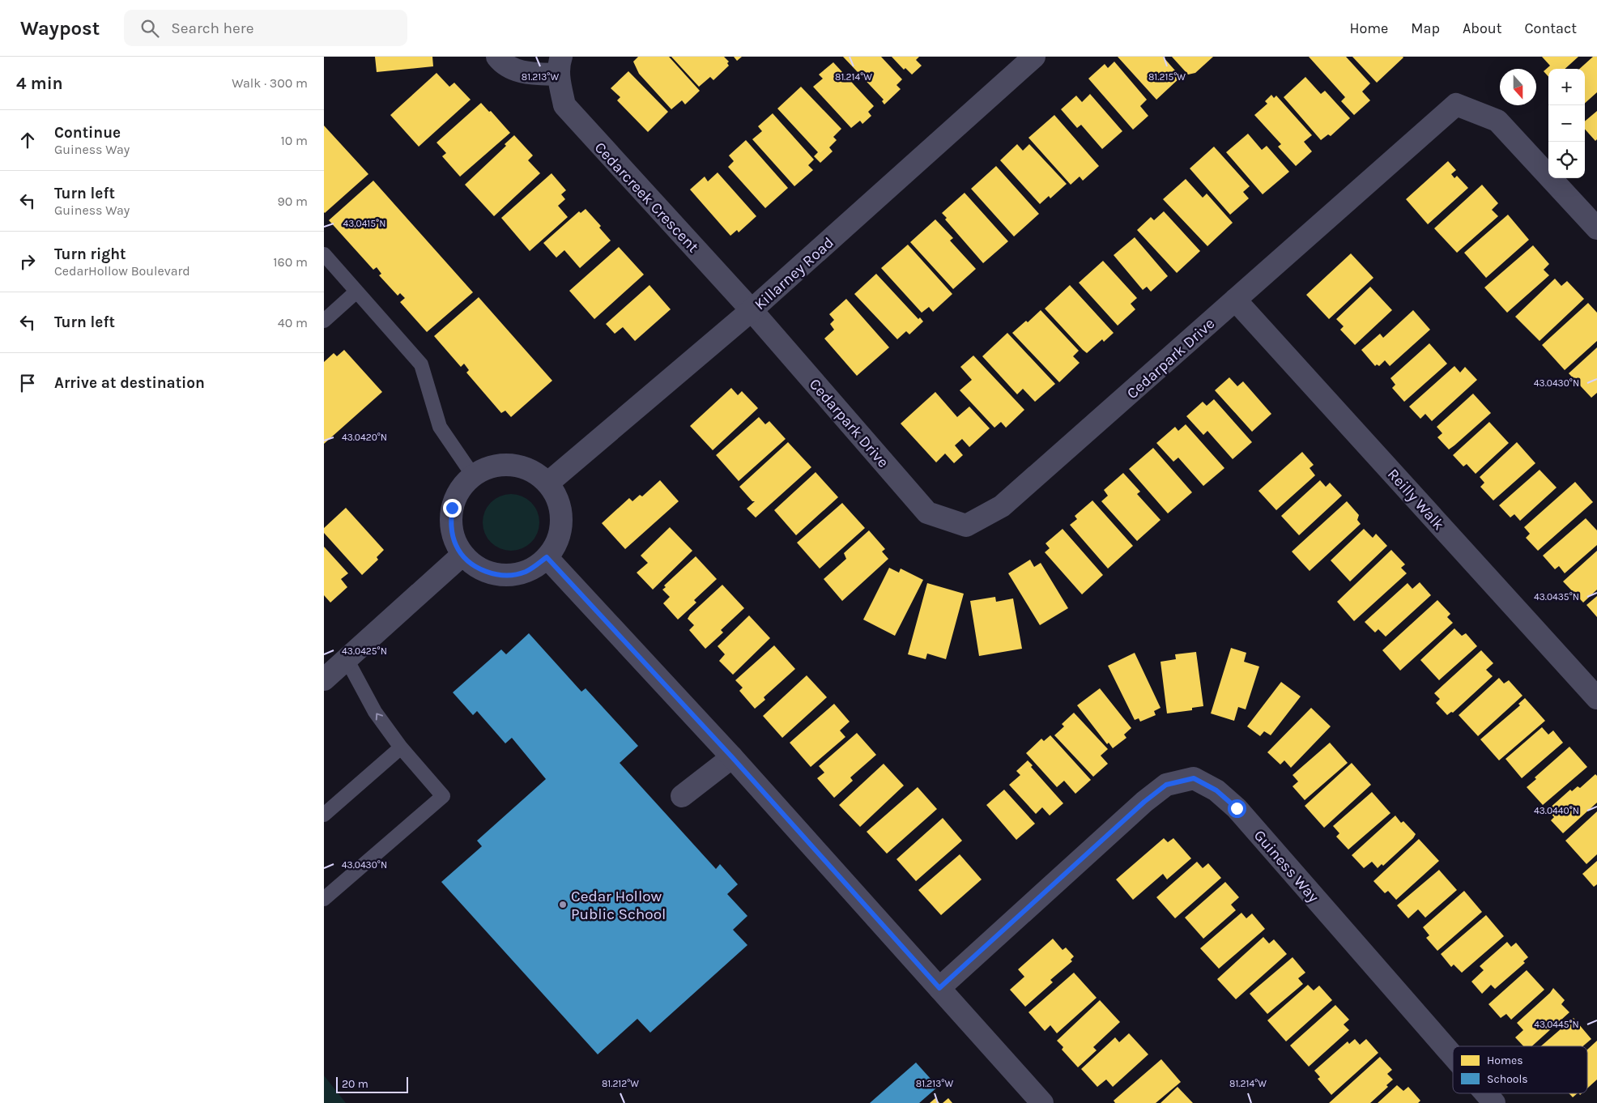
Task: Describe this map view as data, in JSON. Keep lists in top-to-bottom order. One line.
{"streets":{"street":["Cedarcreek Crescent","Killarney Road","Cedarpark Drive","Reilly Walk","Guiness Way"]},"crossings":[["Cedarcreek Crescent","Killarney Road"],["Cedarcreek Crescent","Cedarpark Drive"],["Killarney Road","Cedarpark Drive"],["Cedarpark Drive","Reilly Walk"]],"places":["Cedar Hollow Public School"],"legend":["Homes","Schools"],"scale_bar":"20 m","north":"bottom","page":{"header":"Waypost","search":"Search here","nav":["Home","Map","About","Contact"],"heading":["4 min","Walk · 300 m"],"map_buttons":["+","−"],"list":[["Continue","Guiness Way","10 m"],["Turn left","Guiness Way","90 m"],["Turn right","CedarHollow Boulevard","160 m"],["Turn left","40 m"],"Arrive at destination"],"scale":"20 m"},"coordinates":["81.213°W","81.214°W","81.215°W","43.0415°N","43.0430°N","43.0420°N","43.0435°N","43.0425°N","43.0440°N","43.0445°N","81.212°W"]}
